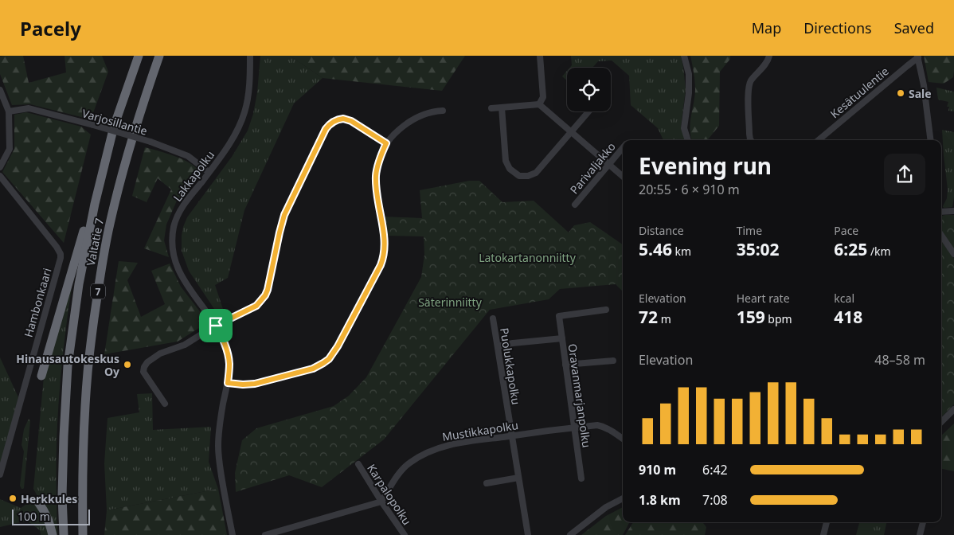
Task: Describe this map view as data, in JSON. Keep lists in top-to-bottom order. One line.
{"streets":{"highway":["Valtatie 7","7"],"street":["Kesätuulentie","Varjosillantie","Parivaljakko","Lakkapolku","Hambonkaari","Puolukkapolku","Oravanmarjanpolku","Mustikkapolku","Karpalopolku"]},"crossings":[["Varjosillantie","Lakkapolku"],["Puolukkapolku","Mustikkapolku"],["Oravanmarjanpolku","Mustikkapolku"],["Mustikkapolku","Karpalopolku"]],"parks":["Latokartanonniitty","Säterinniitty"],"places":["Sale","Hinausautokeskus Oy","Herkkules"],"scale_bar":"100 m","page":{"header":"Pacely","nav":["Map","Directions","Saved"],"heading":["Evening run","20:55 · 6 × 910 m"],"stats":[["Distance","5.46 km"],["Time","35:02"],["Pace","6:25 /km"],["Elevation","72 m"],["Heart rate","159 bpm"],["kcal","418"]],"chart":["Elevation","48–58 m"],"list":[{"name":"910 m","note":"6:42"},{"name":"1.8 km","note":"7:08"}],"scale":"100 m"}}
